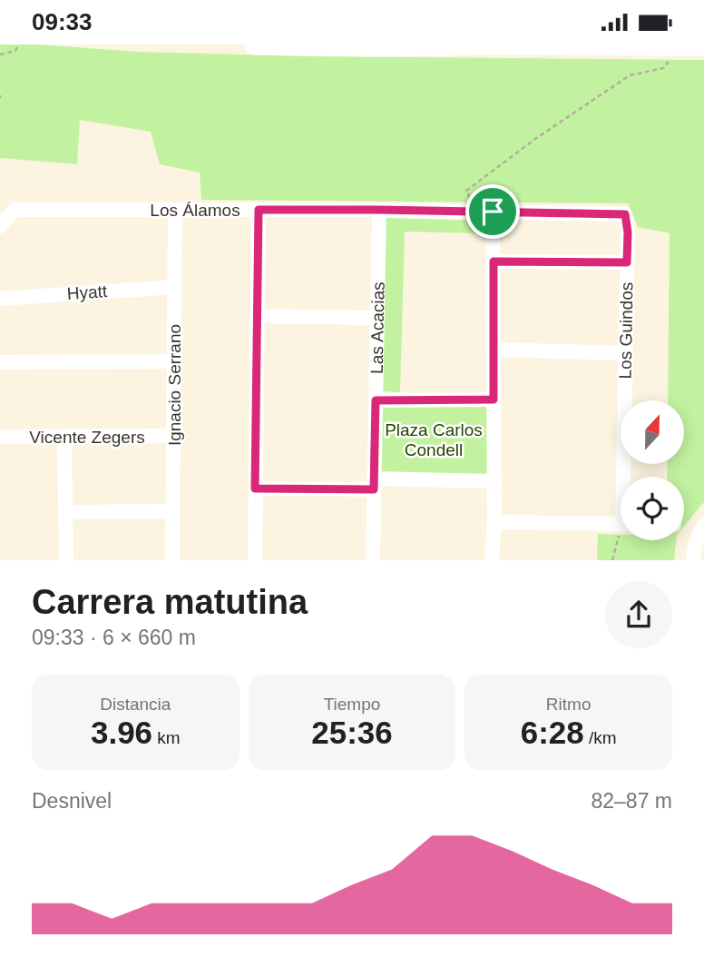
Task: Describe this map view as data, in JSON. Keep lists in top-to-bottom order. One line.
{"streets":{"street":["Los Álamos","Hyatt","Las Acacias","Los Guindos","Ignacio Serrano","Vicente Zegers"]},"crossings":[["Los Álamos","Las Acacias"],["Los Álamos","Los Guindos"],["Los Álamos","Ignacio Serrano"],["Hyatt","Ignacio Serrano"],["Ignacio Serrano","Vicente Zegers"]],"parks":["Plaza Carlos Condell"],"north":"top","page":{"status":"09:33","heading":["Carrera matutina","09:33 · 6 × 660 m"],"stats":[["Distancia","3.96 km"],["Tiempo","25:36"],["Ritmo","6:28 /km"]],"chart":["Desnivel","82–87 m"]}}
